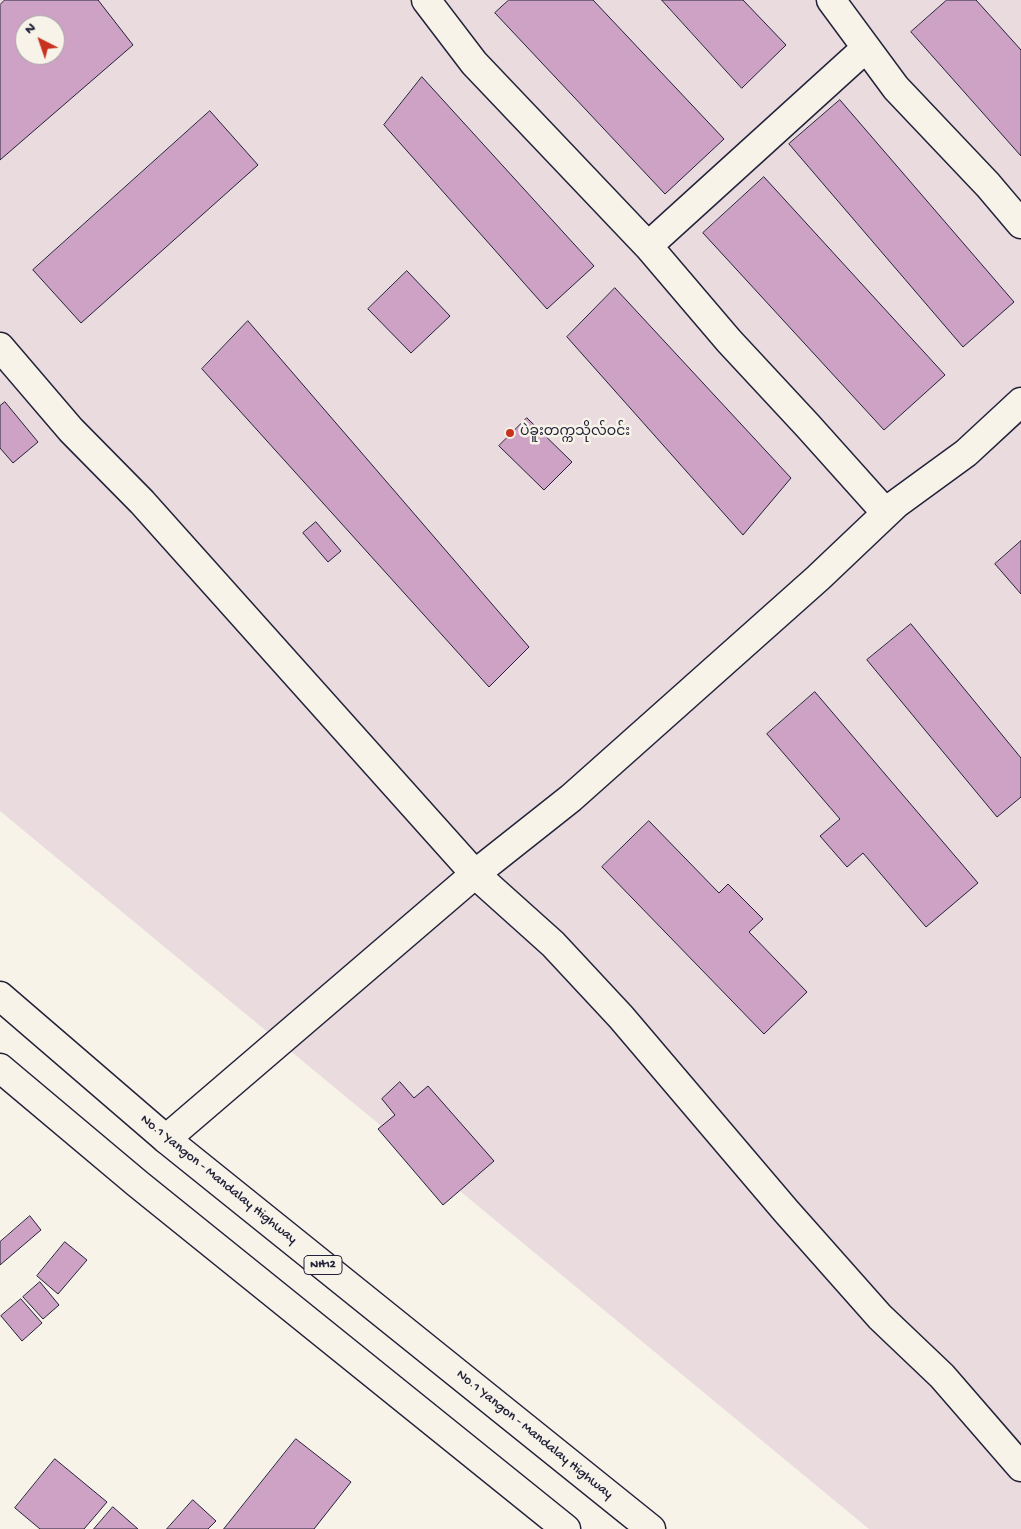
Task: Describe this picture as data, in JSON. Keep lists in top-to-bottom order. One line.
{"streets":{"main road":["No.1 Yangon - Mandalay Highway","NH12"]},"places":["ပဲခူးတက္ကသိုလ်ဝင်း"],"north":"top left"}
